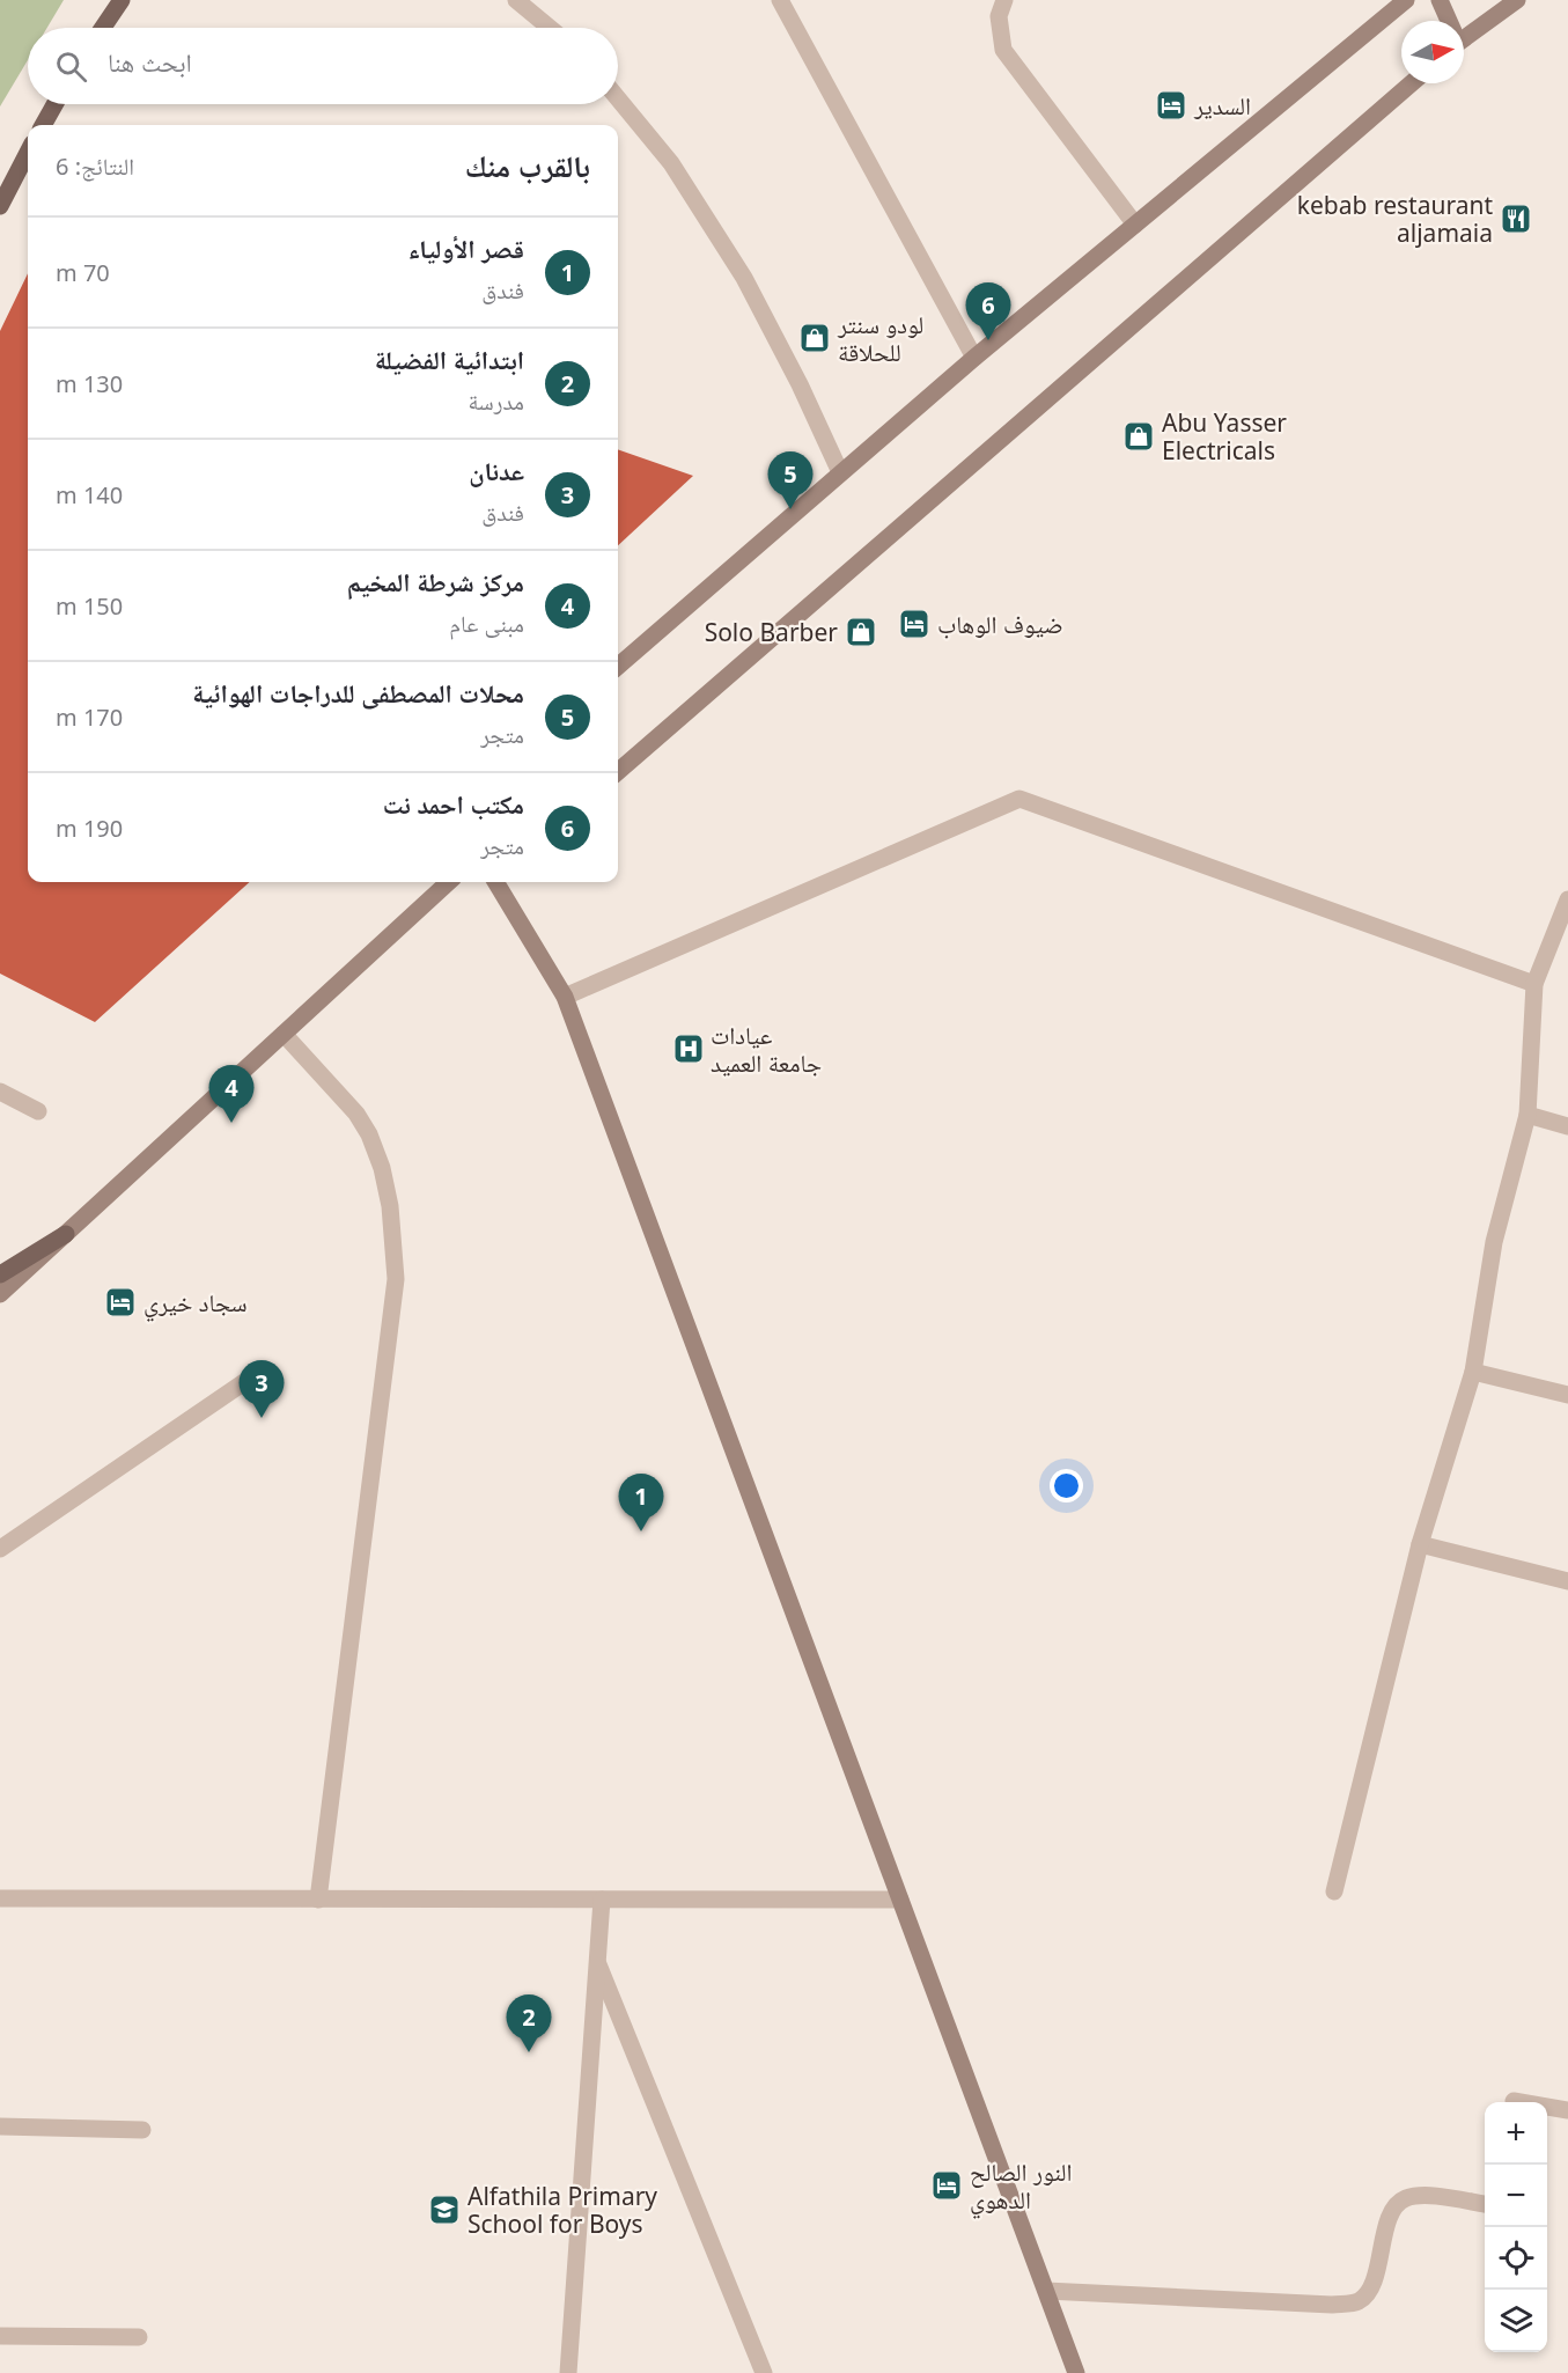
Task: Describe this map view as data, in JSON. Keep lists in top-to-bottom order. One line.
{"places":{"hotel":["السدير","ضيوف الوهاب","سجاد خيري","النور الصالح الدهوي"],"restaurant":["kebab restaurant aljamaia"],"shop":["لودو سنتر للحلاقة","Abu Yasser Electricals","Solo Barber"],"hospital":["عيادات جامعة العميد"],"school or university":["Alfathila Primary School for Boys"]},"north":"right","page":{"search":"ابحث هنا","heading":["بالقرب منك","النتائج: 6"],"list":[{"mark":"1","name":"قصر الأولياء","note":"فندق","value":"70 m"},{"mark":"2","name":"ابتدائية الفضيلة","note":"مدرسة","value":"130 m"},{"mark":"3","name":"عدنان","note":"فندق","value":"140 m"},{"mark":"4","name":"مركز شرطة المخيم","note":"مبنى عام","value":"150 m"},{"mark":"5","name":"محلات المصطفى للدراجات الهوائية","note":"متجر","value":"170 m"},{"mark":"6","name":"مكتب احمد نت","note":"متجر","value":"190 m"}],"pins":["6","5","4","3","1","2"],"map_buttons":["+","−"]}}
